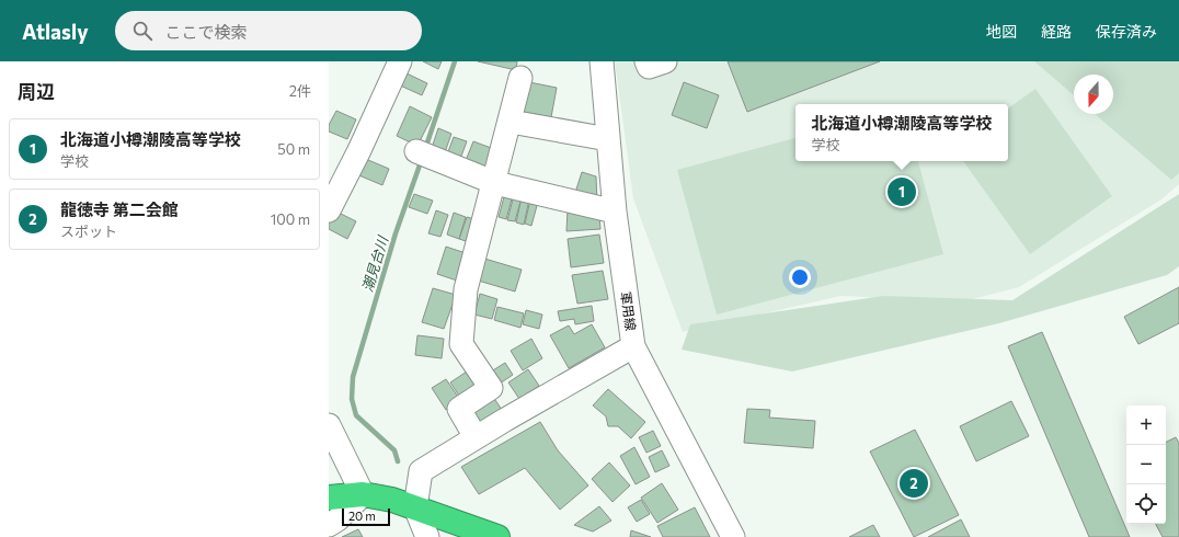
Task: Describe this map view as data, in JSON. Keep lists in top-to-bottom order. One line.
{"streets":{"street":["軍用線"]},"water":["潮見台川"],"scale_bar":"20 m","north":"bottom","page":{"header":"Atlasly","search":"ここで検索","nav":["地図","経路","保存済み"],"heading":["周辺","2件"],"popup":["北海道小樽潮陵高等学校","学校"],"list":[{"mark":"1","name":"北海道小樽潮陵高等学校","note":"学校","value":"50 m"},{"mark":"2","name":"龍徳寺 第二会館","note":"スポット","value":"100 m"}],"pins":["1","2"],"map_buttons":["+","−"],"scale":"20 m"}}
